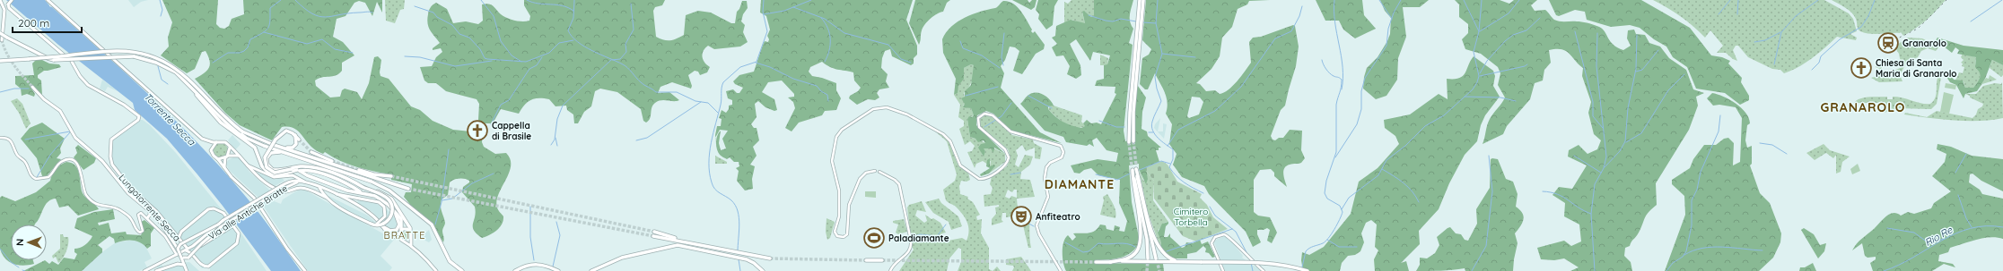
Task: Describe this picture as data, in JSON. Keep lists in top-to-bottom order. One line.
{"streets":{"main road":["Lungotorrente Secca","Via alle Antiche Bratte"]},"crossings":[["Lungotorrente Secca","Via alle Antiche Bratte"]],"districts":["GRANAROLO","DIAMANTE","BRATTE"],"water":["Torrente Secca","Rio Re"],"parks":["Cimitero Torbella"],"places":{"station":["Granarolo"],"church":["Chiesa di Santa Maria di Granarolo","Cappella di Brasile"],"theatre":["Anfiteatro"],"sports":["Paladiamante"]},"scale_bar":"200 m","north":"left"}
